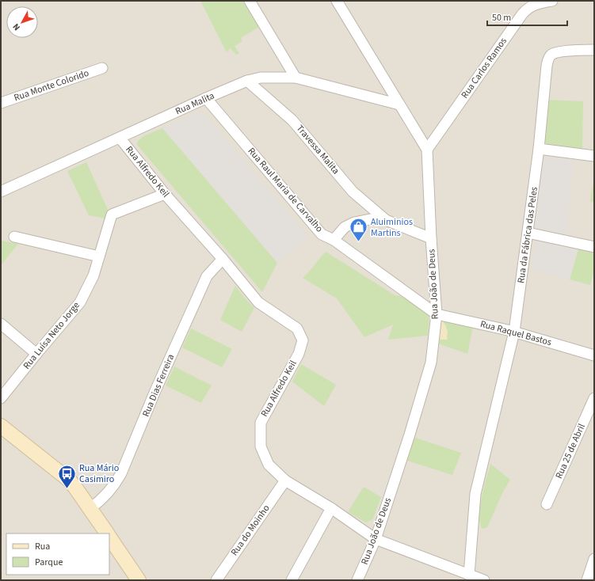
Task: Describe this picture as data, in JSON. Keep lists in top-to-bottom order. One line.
{"streets":{"street":["Rua Carlos Ramos","Rua Monte Colorido","Rua Malita","Travessa Malita","Rua Alfredo Keil","Rua Raul Maria de Carvalho","Rua da Fábrica das Peles","Rua João de Deus","Rua Raquel Bastos","Rua Luísa Neto Jorge","Rua Dias Ferreira","Rua 25 de Abril","Rua do Moinho"]},"crossings":[["Rua Carlos Ramos","Rua João de Deus"],["Rua Malita","Travessa Malita"],["Rua Malita","Rua Alfredo Keil"],["Rua Malita","Rua Raul Maria de Carvalho"],["Rua Malita","Rua João de Deus"],["Travessa Malita","Rua Raul Maria de Carvalho"],["Travessa Malita","Rua João de Deus"],["Rua Alfredo Keil","Rua da Fábrica das Peles"],["Rua Alfredo Keil","Rua João de Deus"],["Rua Alfredo Keil","Rua Luísa Neto Jorge"],["Rua Alfredo Keil","Rua Dias Ferreira"],["Rua Alfredo Keil","Rua do Moinho"],["Rua Raul Maria de Carvalho","Rua João de Deus"],["Rua Raul Maria de Carvalho","Rua Raquel Bastos"],["Rua da Fábrica das Peles","Rua Raquel Bastos"],["Rua João de Deus","Rua Raquel Bastos"]],"places":{"shop":["Aluiminios Martins"],"bus stop":["Rua Mário Casimiro"]},"legend":["Rua","Parque"],"scale_bar":"50 m","north":"bottom left"}
